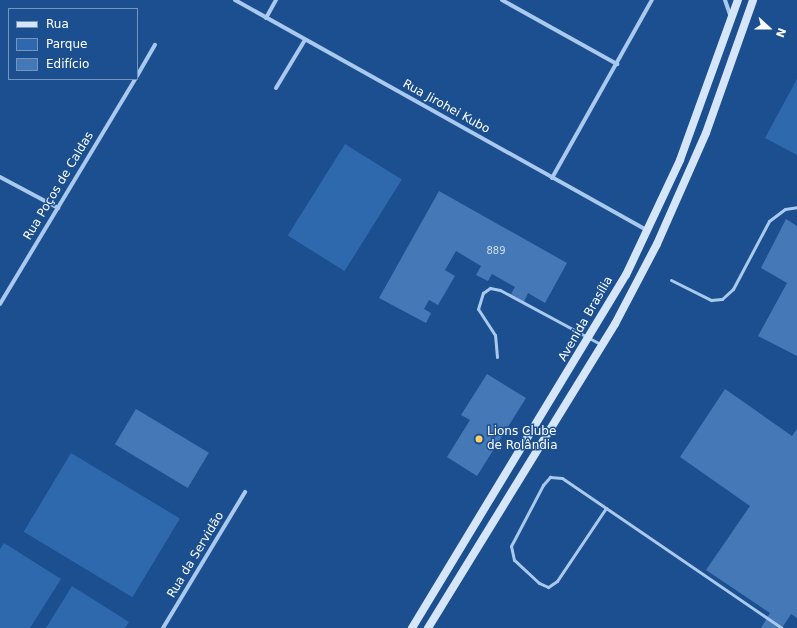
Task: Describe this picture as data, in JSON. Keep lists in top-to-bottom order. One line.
{"streets":{"main road":["Avenida Brasília"],"street":["Rua Jirohei Kubo","Rua Poços de Caldas","Rua da Servidão"]},"crossings":[["Rua Jirohei Kubo","Avenida Brasília"]],"places":["Lions Clube de Rolândia"],"house_numbers":["889"],"legend":["Rua","Parque","Edifício"],"north":"right"}
